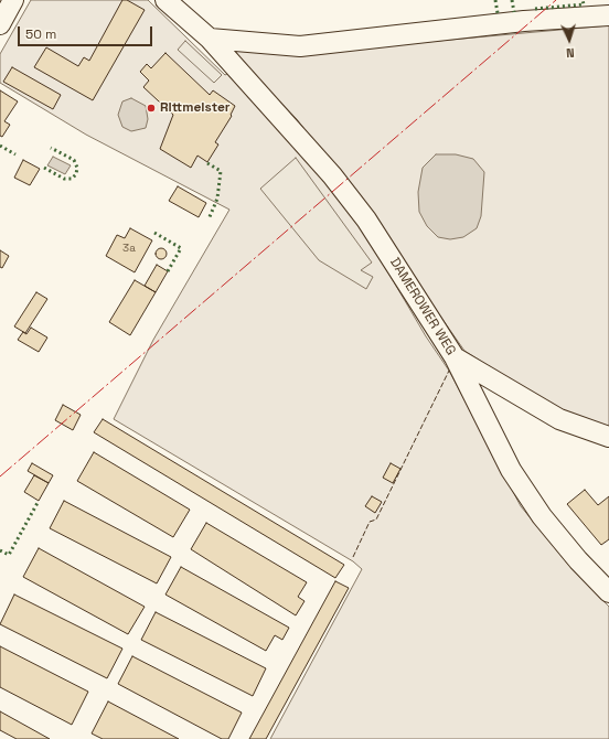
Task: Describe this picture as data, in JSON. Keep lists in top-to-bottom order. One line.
{"streets":{"street":["DAMEROWER WEG"]},"places":["Rittmeister"],"house_numbers":["3a"],"scale_bar":"50 m","north":"bottom"}
